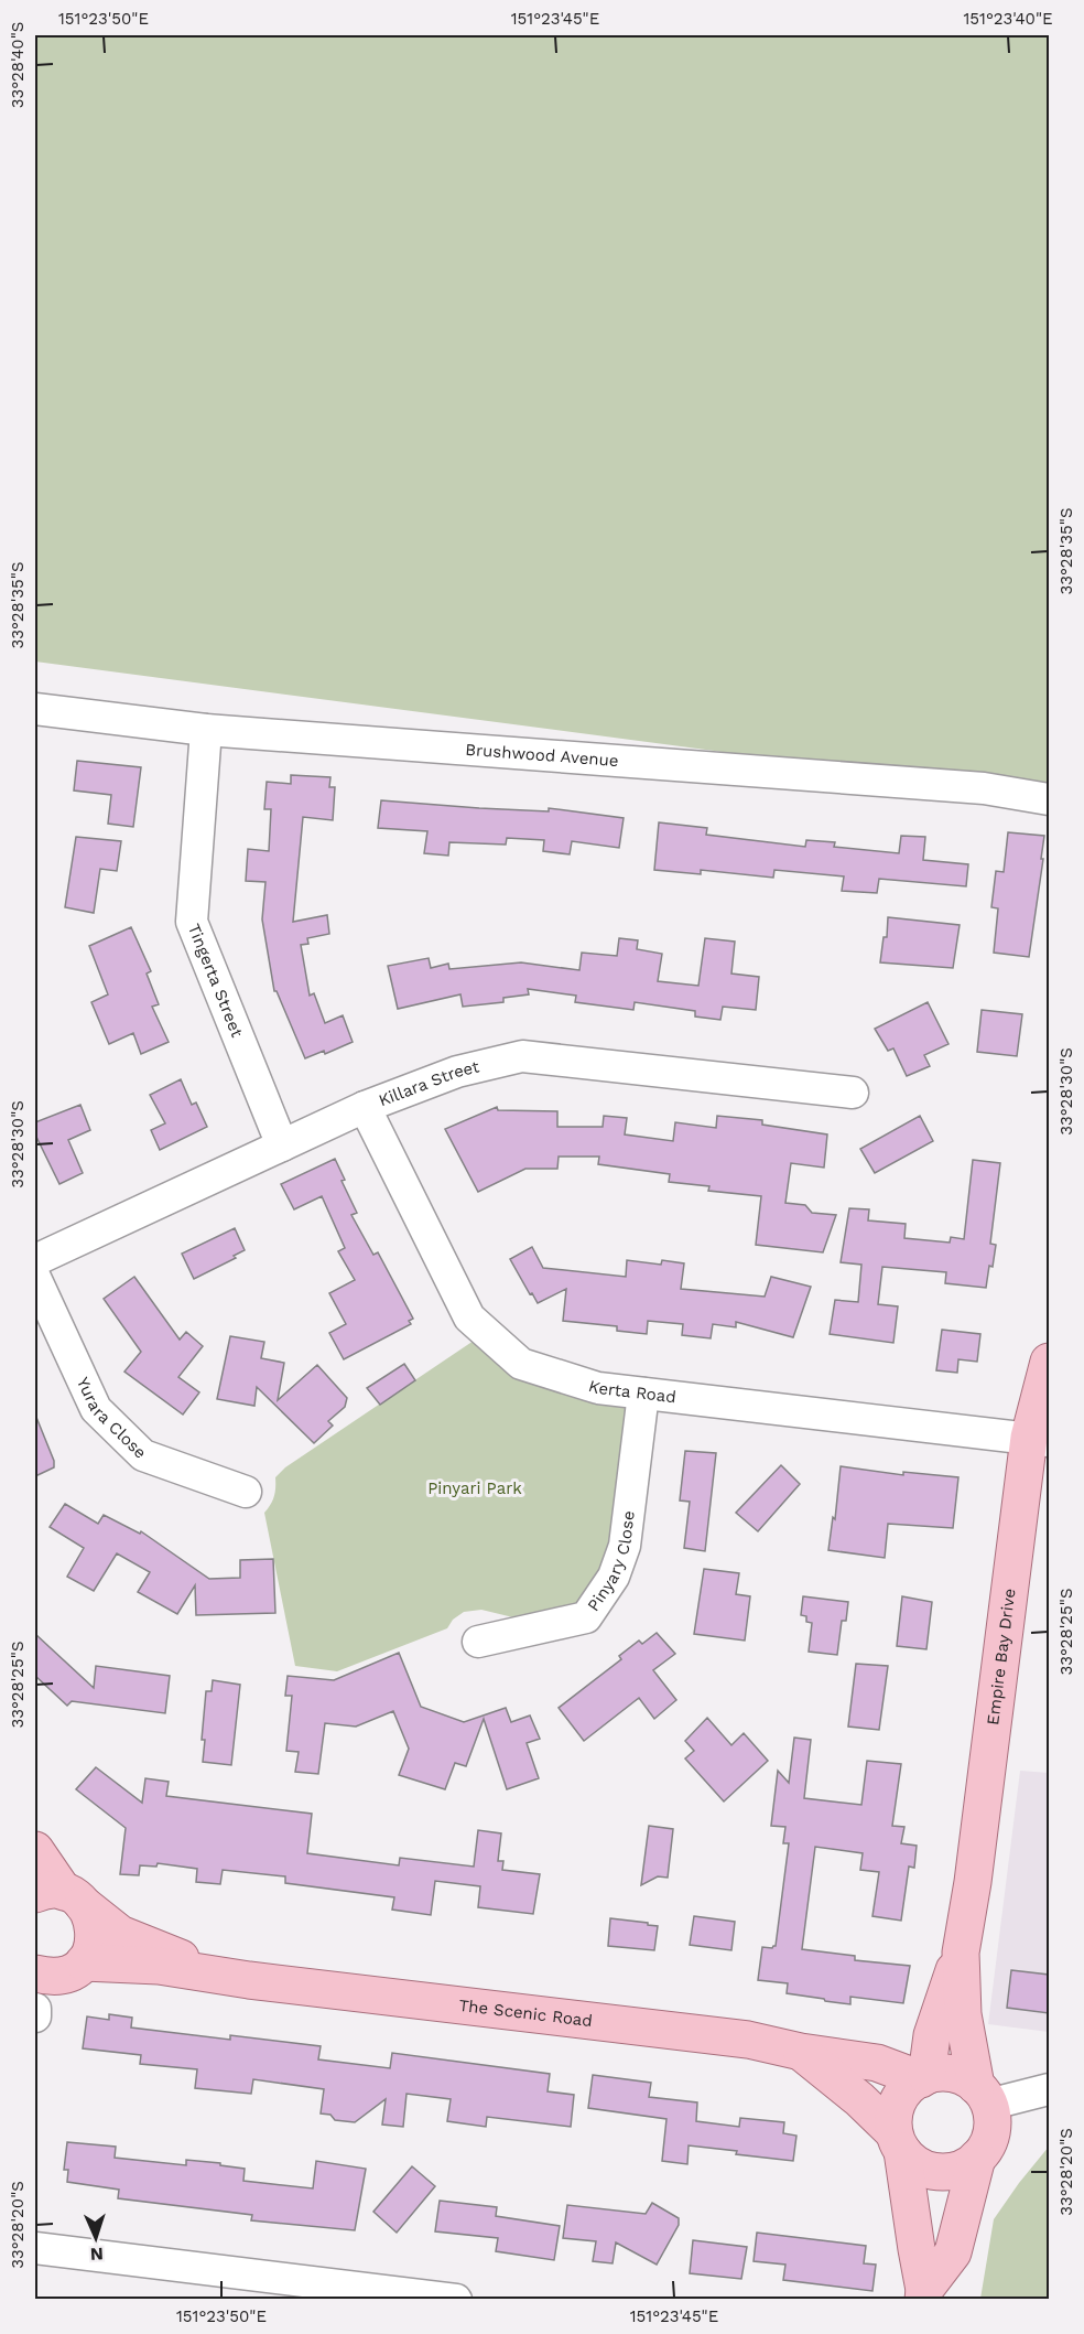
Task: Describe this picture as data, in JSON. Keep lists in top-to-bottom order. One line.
{"streets":{"main road":["Empire Bay Drive","The Scenic Road"],"street":["Brushwood Avenue","Tingerta Street","Killara Street","Kerta Road","Yurara Close","Pinyary Close"]},"crossings":[["Brushwood Avenue","Tingerta Street"],["Tingerta Street","Killara Street"],["Killara Street","Kerta Road"],["Kerta Road","Pinyary Close"],["Kerta Road","Empire Bay Drive"],["Empire Bay Drive","The Scenic Road"]],"parks":["Pinyari Park"],"north":"bottom","coordinates":["151°23'50\"E","151°23'45\"E","151°23'40\"E","33°28'40\"S","33°28'35\"S","33°28'30\"S","33°28'25\"S","33°28'20\"S"]}
